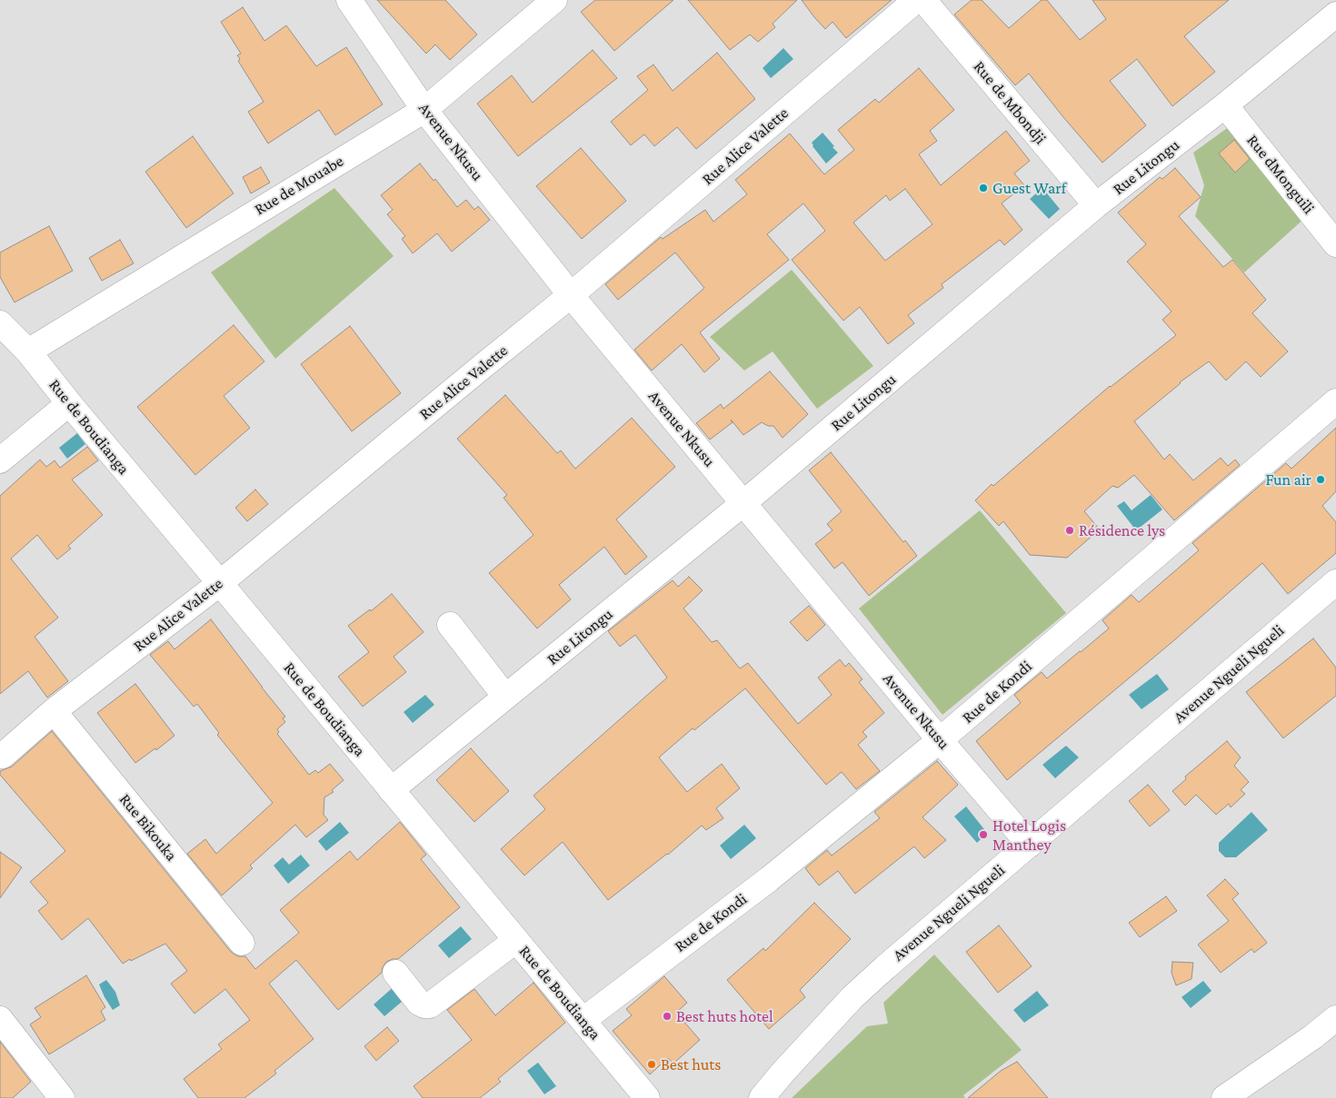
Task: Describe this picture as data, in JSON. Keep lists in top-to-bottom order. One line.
{"streets":{"street":["Rue de Mbondji","Avenue Nkusu","Rue Alice Valette","Rue Litongu","Rue dMonguili","Rue de Mouabe","Rue de Boudianga","Avenue Ngueli Ngueli","Rue de Kondi","Rue Bikouka"]},"crossings":[["Rue de Mbondji","Rue Litongu"],["Avenue Nkusu","Rue Alice Valette"],["Avenue Nkusu","Rue Litongu"],["Avenue Nkusu","Rue de Mouabe"],["Avenue Nkusu","Avenue Ngueli Ngueli"],["Avenue Nkusu","Rue de Kondi"],["Rue Alice Valette","Rue de Boudianga"],["Rue Alice Valette","Rue Bikouka"],["Rue Litongu","Rue dMonguili"],["Rue Litongu","Rue de Boudianga"],["Rue de Mouabe","Rue de Boudianga"],["Rue de Boudianga","Rue de Kondi"]],"places":["Guest Warf","Fun air","Résidence lys","Hotel Logis Manthey","Best huts hotel","Best huts"]}
